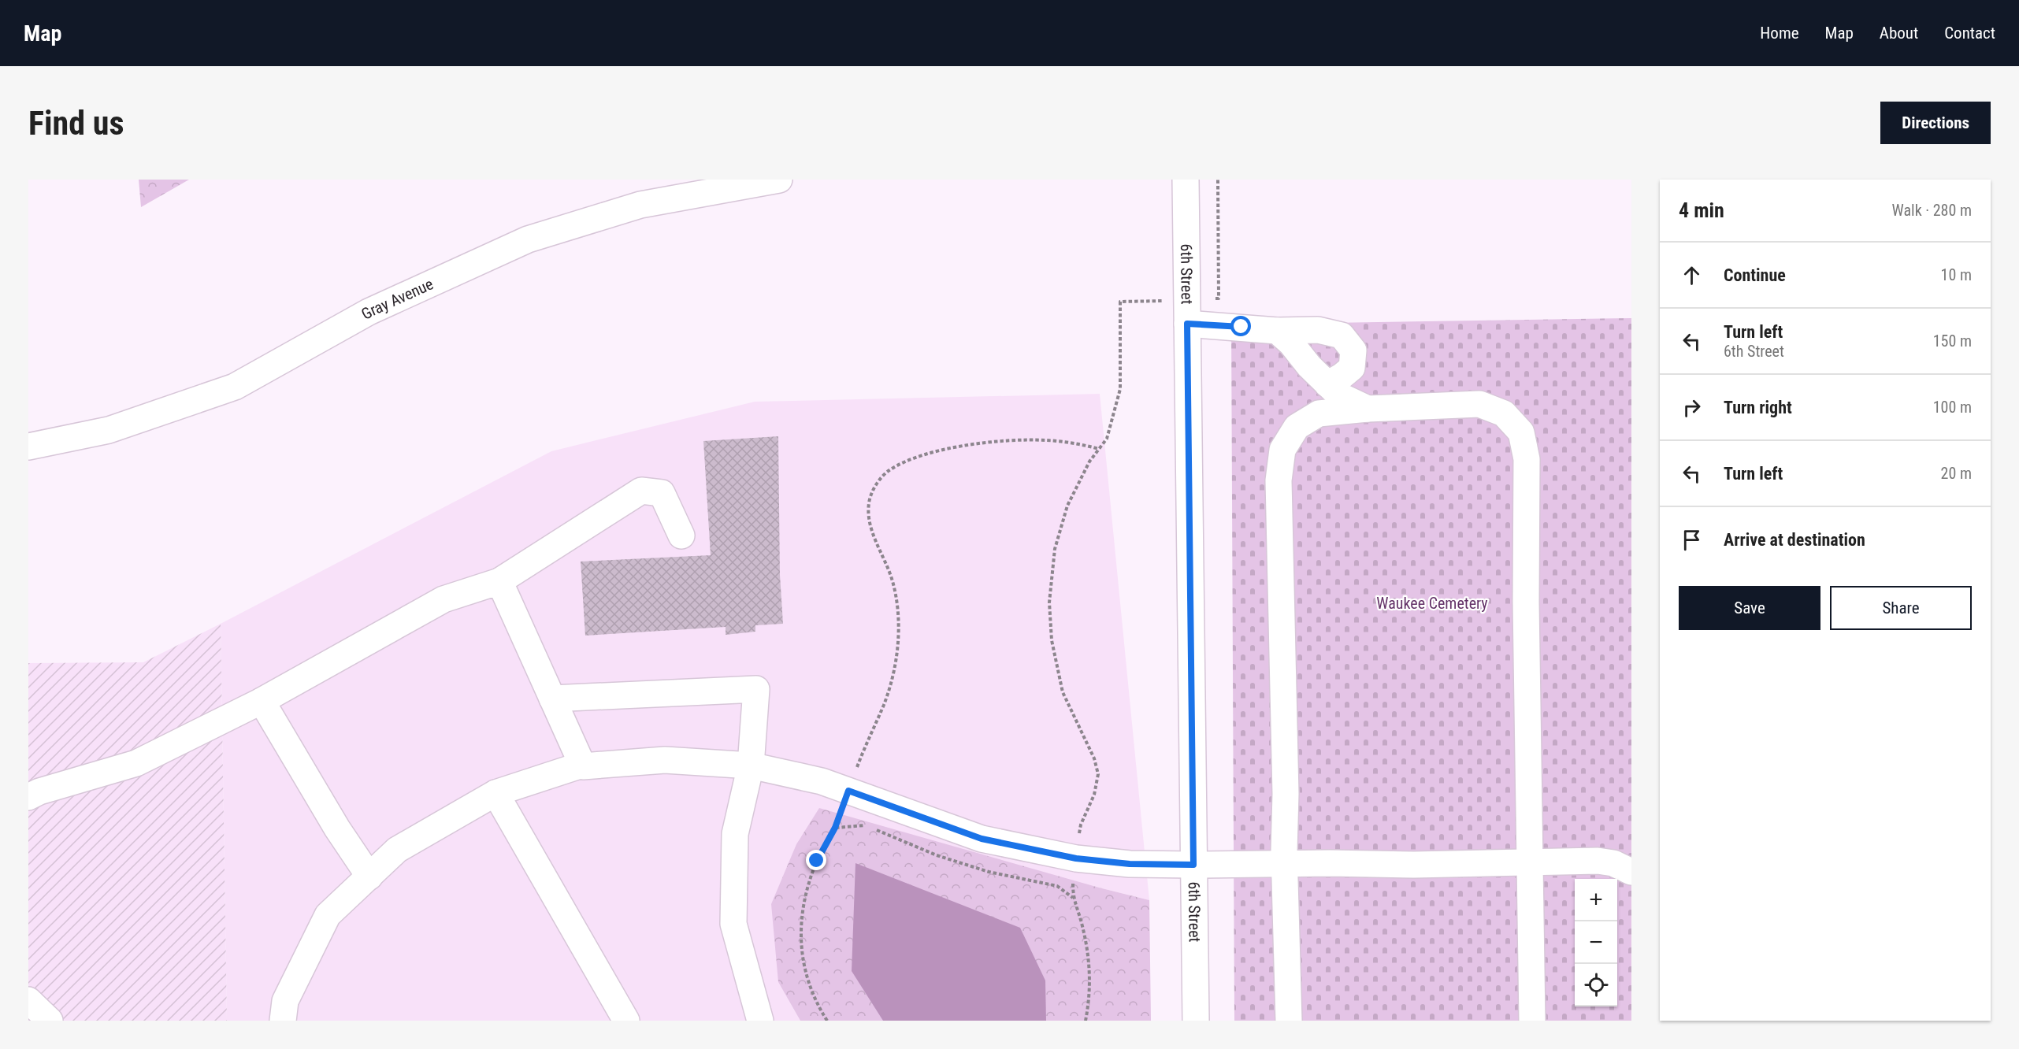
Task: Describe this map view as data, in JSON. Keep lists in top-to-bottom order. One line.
{"streets":{"main road":["6th Street","Gray Avenue"]},"parks":["Waukee Cemetery"],"page":{"header":"Map","nav":["Home","Map","About","Contact"],"buttons":["Directions",["Save","Share"]],"title":"Find us","heading":["4 min","Walk · 280 m"],"list":[["Continue","10 m"],["Turn left","6th Street","150 m"],["Turn right","100 m"],["Turn left","20 m"],"Arrive at destination"],"map_buttons":["+","−"]}}
